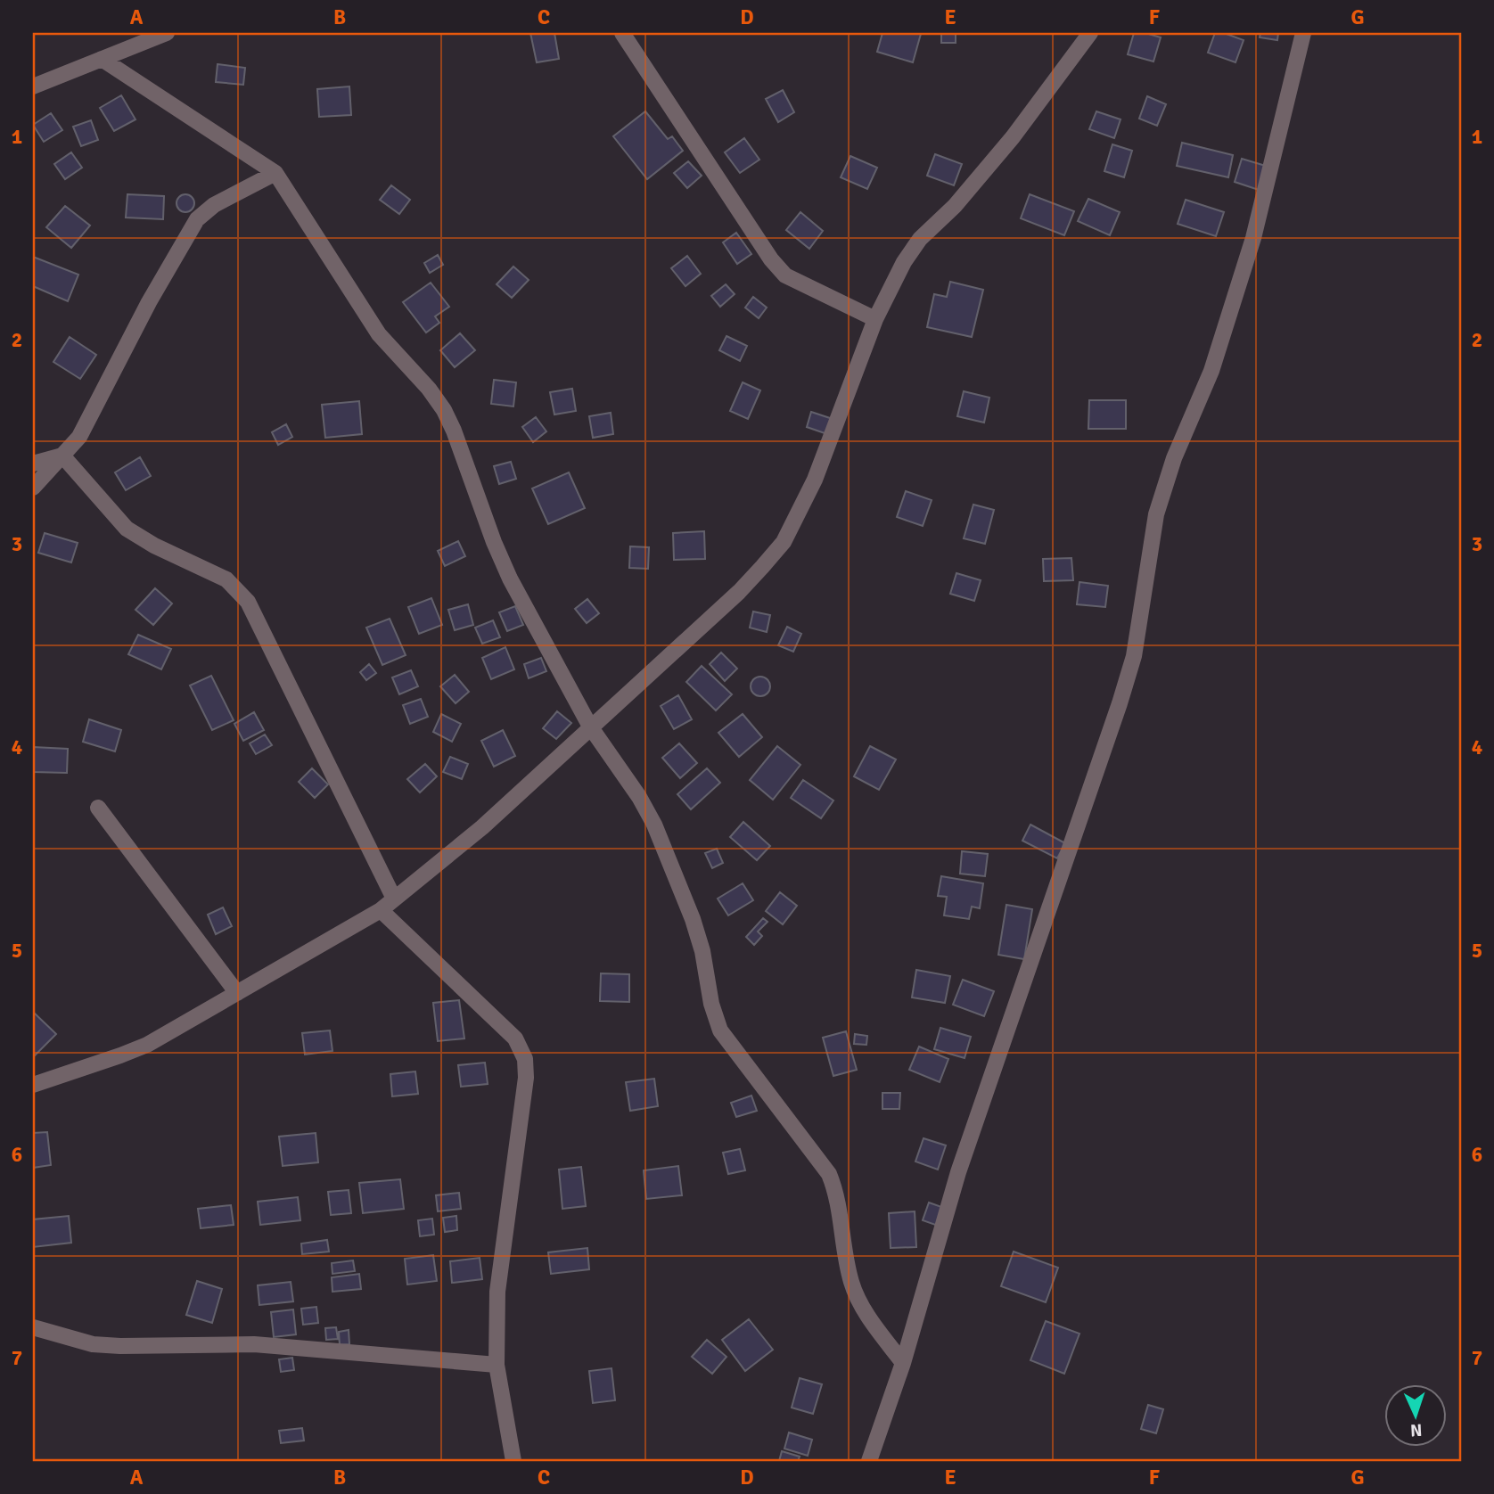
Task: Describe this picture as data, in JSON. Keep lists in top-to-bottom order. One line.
{"north":"bottom","grid":{"columns":["A","B","C","D","E","F","G"],"rows":["1","2","3","4","5","6","7"]}}
